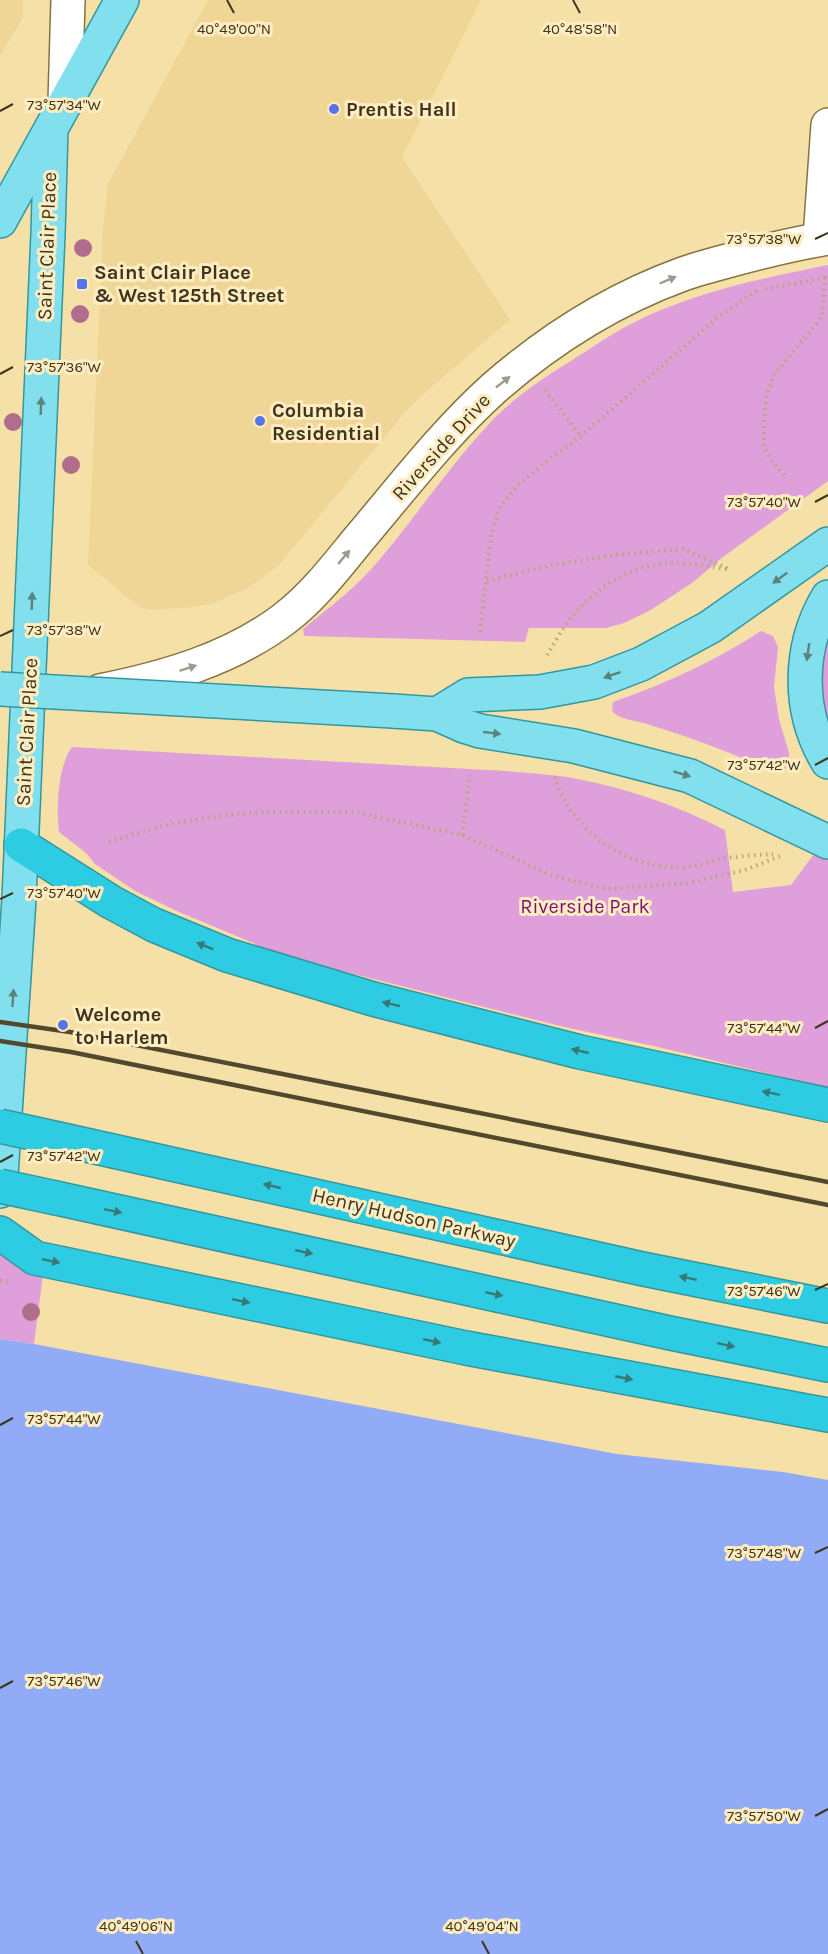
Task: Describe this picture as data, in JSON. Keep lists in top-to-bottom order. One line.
{"streets":{"highway":["Henry Hudson Parkway"],"main road":["Saint Clair Place"],"street":["Riverside Drive"]},"crossings":[["Saint Clair Place","Riverside Drive"]],"one_way":["Saint Clair Place","Riverside Drive"],"parks":["Riverside Park"],"places":{"other":["Prentis Hall","Columbia Residential","Welcome to Harlem"],"transit":["Saint Clair Place & West 125th Street"]},"coordinates":["40°49'00\"N","40°48'58\"N","73°57'34\"W","73°57'38\"W","73°57'36\"W","73°57'40\"W","73°57'42\"W","73°57'44\"W","73°57'46\"W","73°57'48\"W","73°57'50\"W","40°49'06\"N","40°49'04\"N"]}
